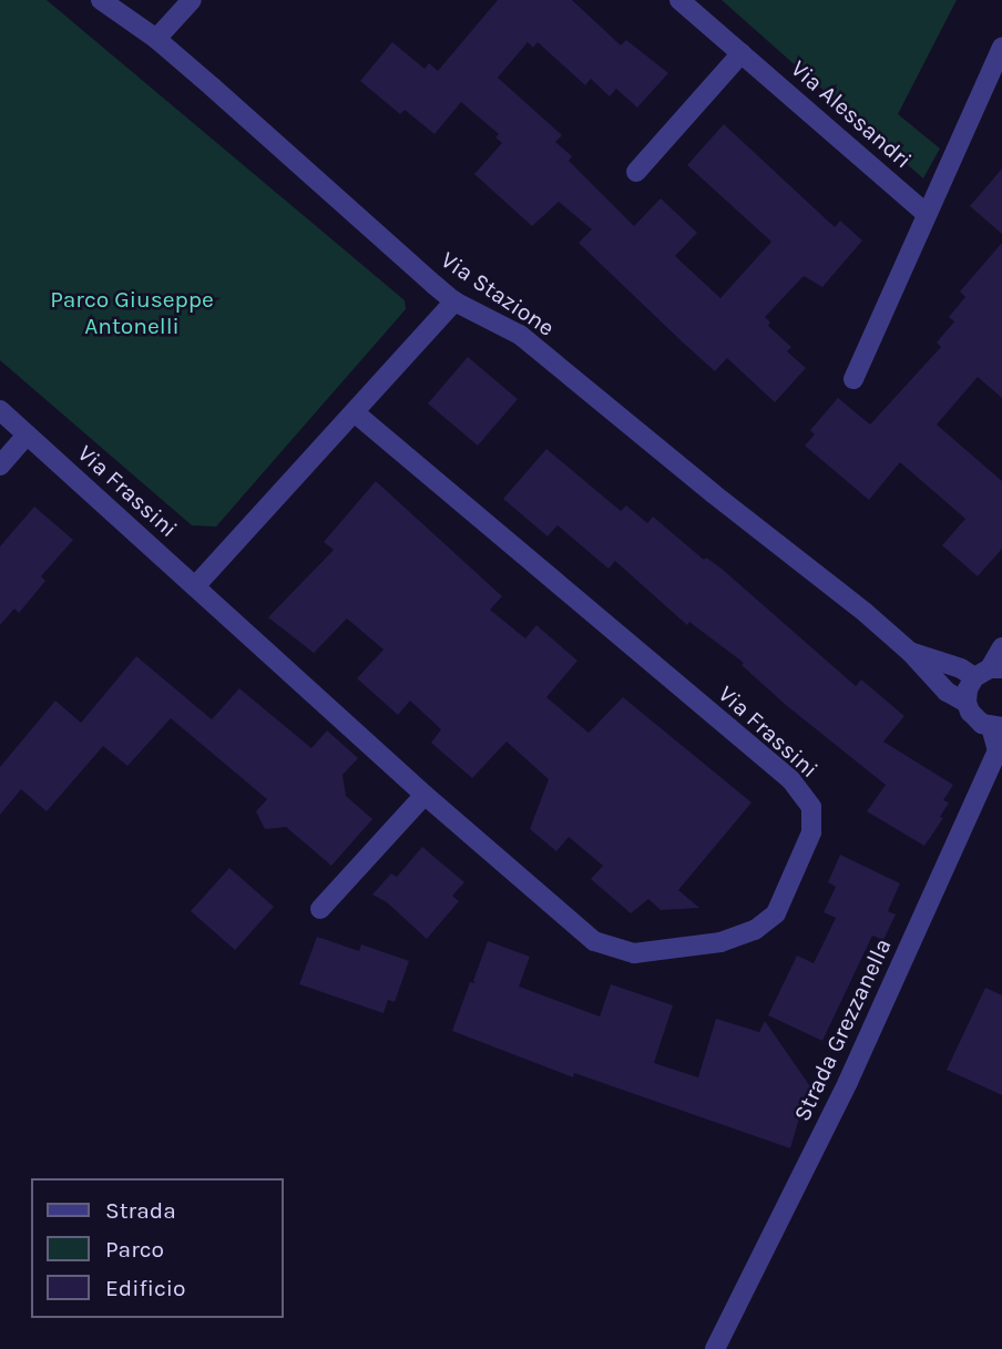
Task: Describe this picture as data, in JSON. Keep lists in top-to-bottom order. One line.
{"streets":{"street":["Via Alessandri","Via Stazione","Via Frassini","Strada Grezzanella"]},"crossings":[["Via Stazione","Strada Grezzanella"]],"parks":["Parco Giuseppe Antonelli"],"legend":["Strada","Parco","Edificio"]}
